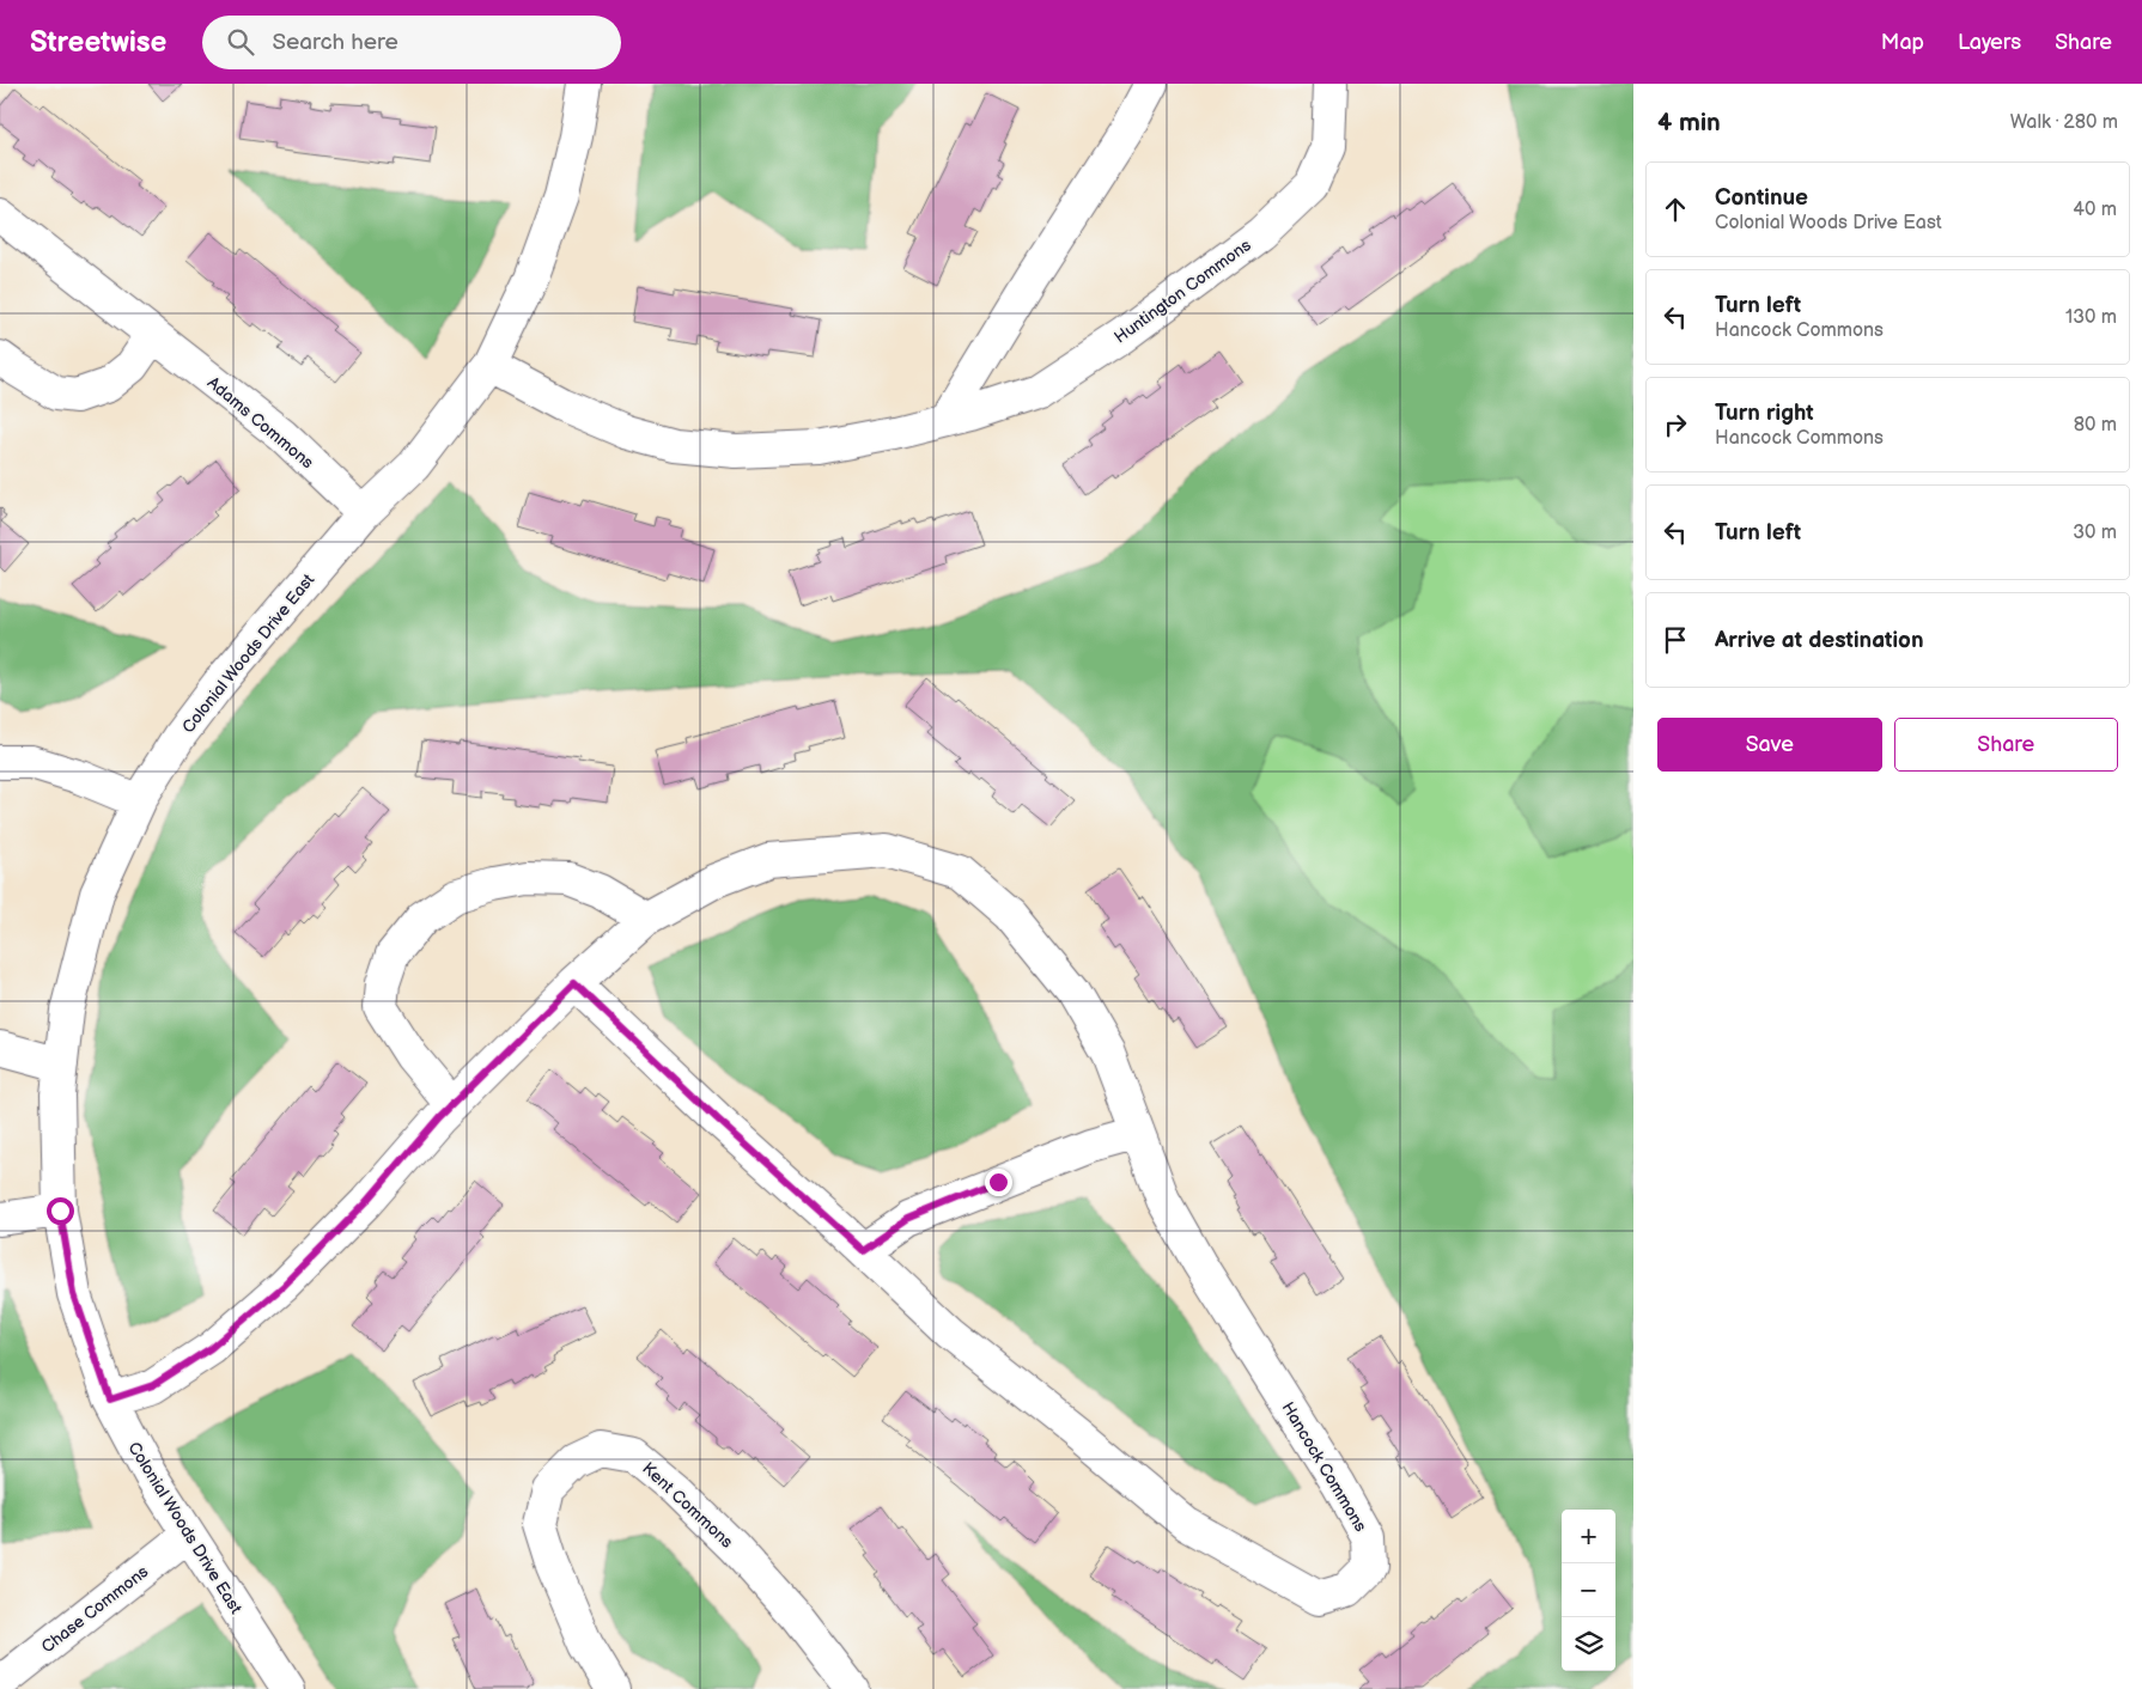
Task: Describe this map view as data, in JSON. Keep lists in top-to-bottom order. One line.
{"streets":{"street":["Huntington Commons","Adams Commons","Colonial Woods Drive East","Hancock Commons","Kent Commons","Chase Commons"]},"crossings":[["Huntington Commons","Colonial Woods Drive East"],["Adams Commons","Colonial Woods Drive East"],["Colonial Woods Drive East","Hancock Commons"],["Colonial Woods Drive East","Chase Commons"]],"page":{"header":"Streetwise","search":"Search here","nav":["Map","Layers","Share"],"heading":["4 min","Walk · 280 m"],"list":[["Continue","Colonial Woods Drive East","40 m"],["Turn left","Hancock Commons","130 m"],["Turn right","Hancock Commons","80 m"],["Turn left","30 m"],"Arrive at destination"],"buttons":["Save","Share"],"map_buttons":["+","−"]}}
